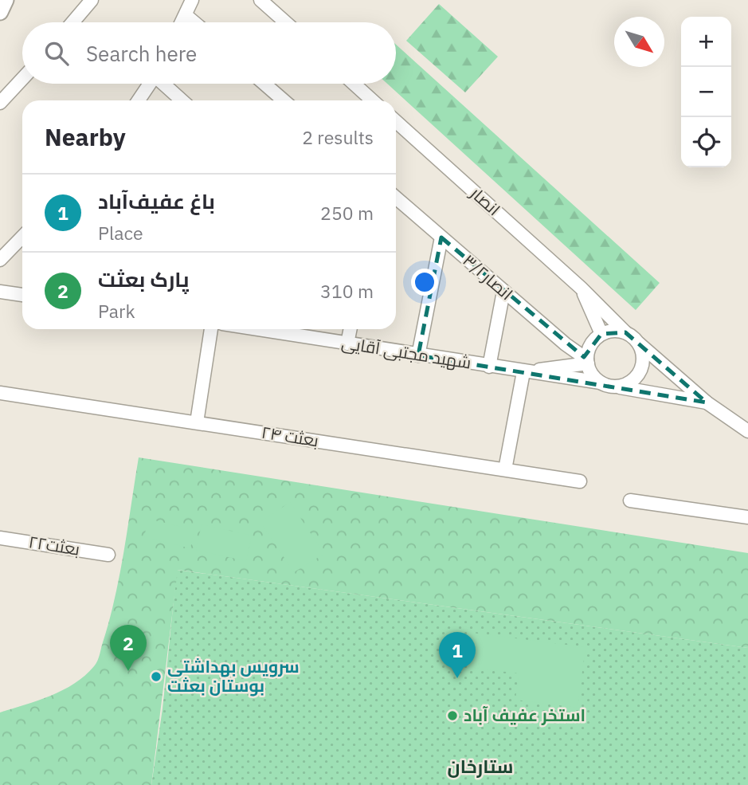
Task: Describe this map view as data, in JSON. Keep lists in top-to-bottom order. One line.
{"streets":{"street":["انصار","انصار۳/۲","شهید مجتبی آقایی","بعثت ۲۴","بعثت۲۲"]},"crossings":[["انصار","انصار۳/۲"],["انصار","شهید مجتبی آقایی"],["انصار۳/۲","شهید مجتبی آقایی"]],"districts":["ستارخان"],"places":["سرویس بهداشتی بوستان بعثت","استخر عفیف آباد"],"north":"bottom right","page":{"map_buttons":["+","−"],"search":"Search here","heading":["Nearby","2 results"],"list":[{"mark":"1","name":"باغ عفیف‌آباد","note":"Place","value":"250 m"},{"mark":"2","name":"پارک بعثت","note":"Park","value":"310 m"}],"pins":["2","1"]}}
